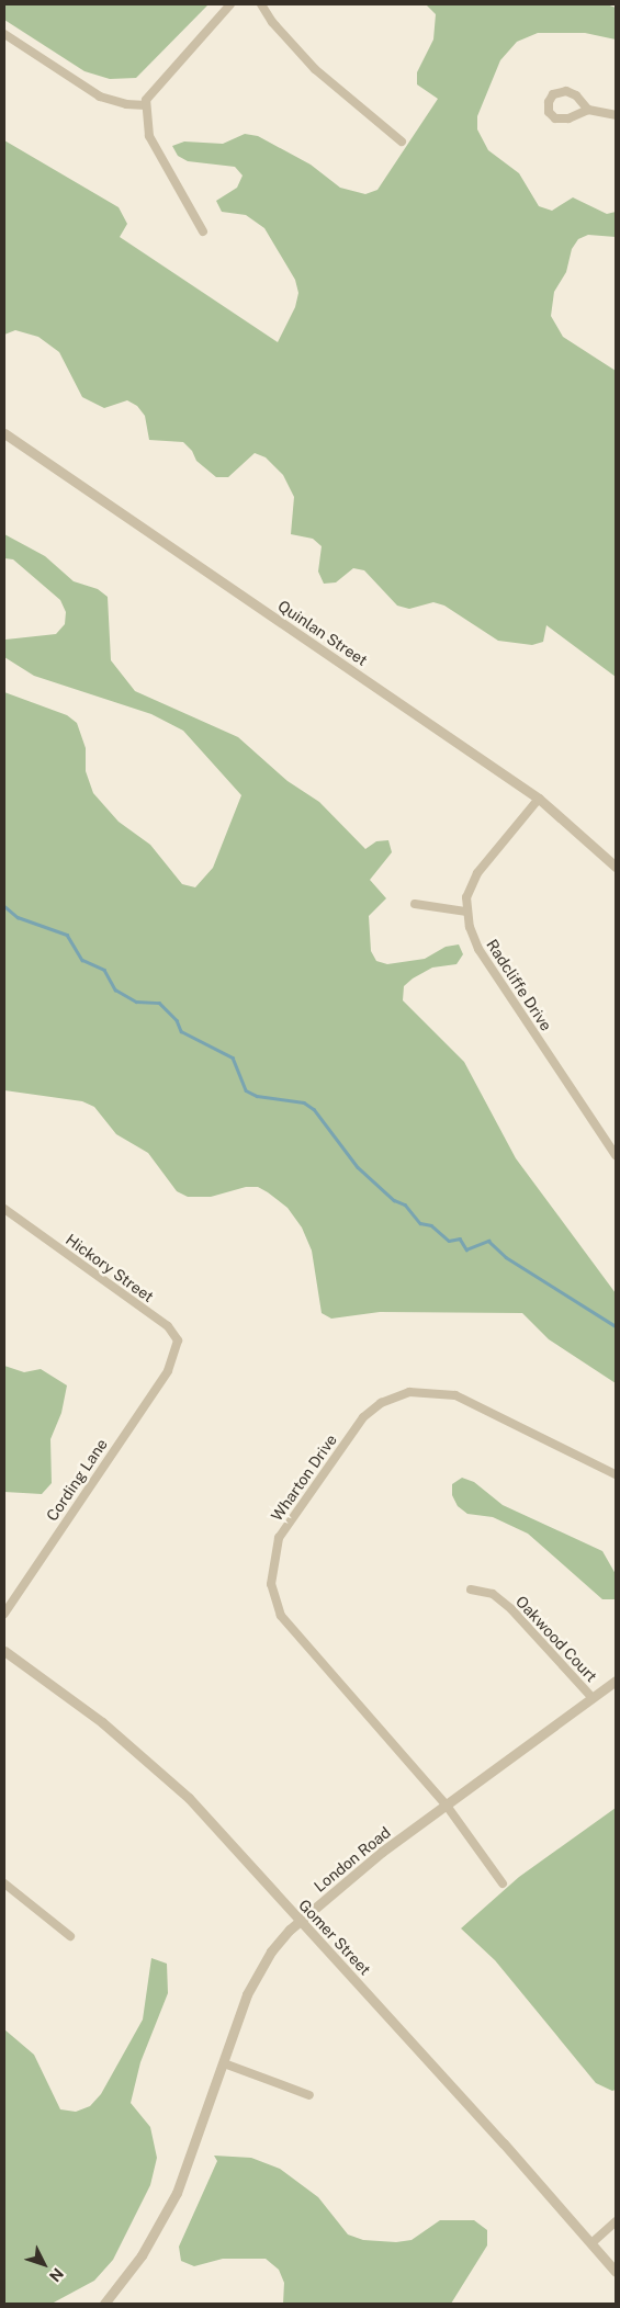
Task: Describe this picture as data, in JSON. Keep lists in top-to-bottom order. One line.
{"streets":{"street":["Quinlan Street","Radcliffe Drive","Hickory Street","Wharton Drive","Cording Lane","Oakwood Court","London Road","Gomer Street"]},"crossings":[["Quinlan Street","Radcliffe Drive"],["Hickory Street","Cording Lane"],["Wharton Drive","London Road"],["Oakwood Court","London Road"],["London Road","Gomer Street"]],"north":"bottom right"}
